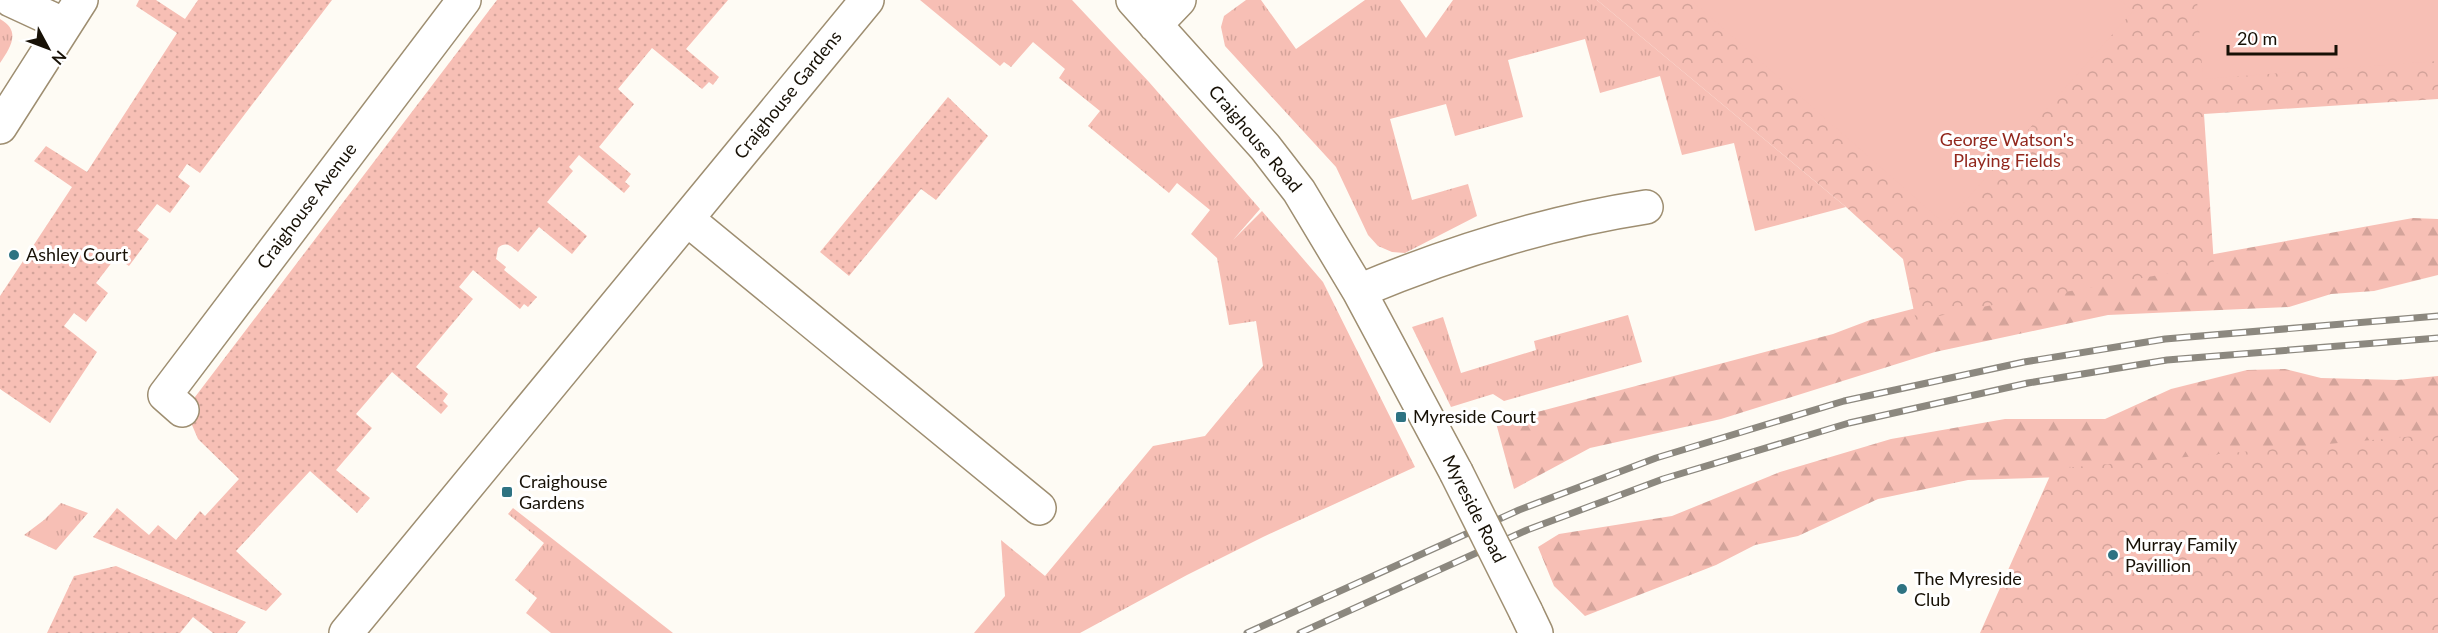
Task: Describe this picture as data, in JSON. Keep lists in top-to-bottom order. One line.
{"streets":{"street":["Craighouse Gardens","Craighouse Road","Craighouse Avenue","Myreside Road"]},"crossings":[["Craighouse Road","Myreside Road"]],"parks":["George Watson's Playing Fields"],"places":{"other":["Ashley Court","Murray Family Pavillion","The Myreside Club"],"transit":["Myreside Court","Craighouse Gardens"]},"scale_bar":"20 m","north":"bottom right"}
